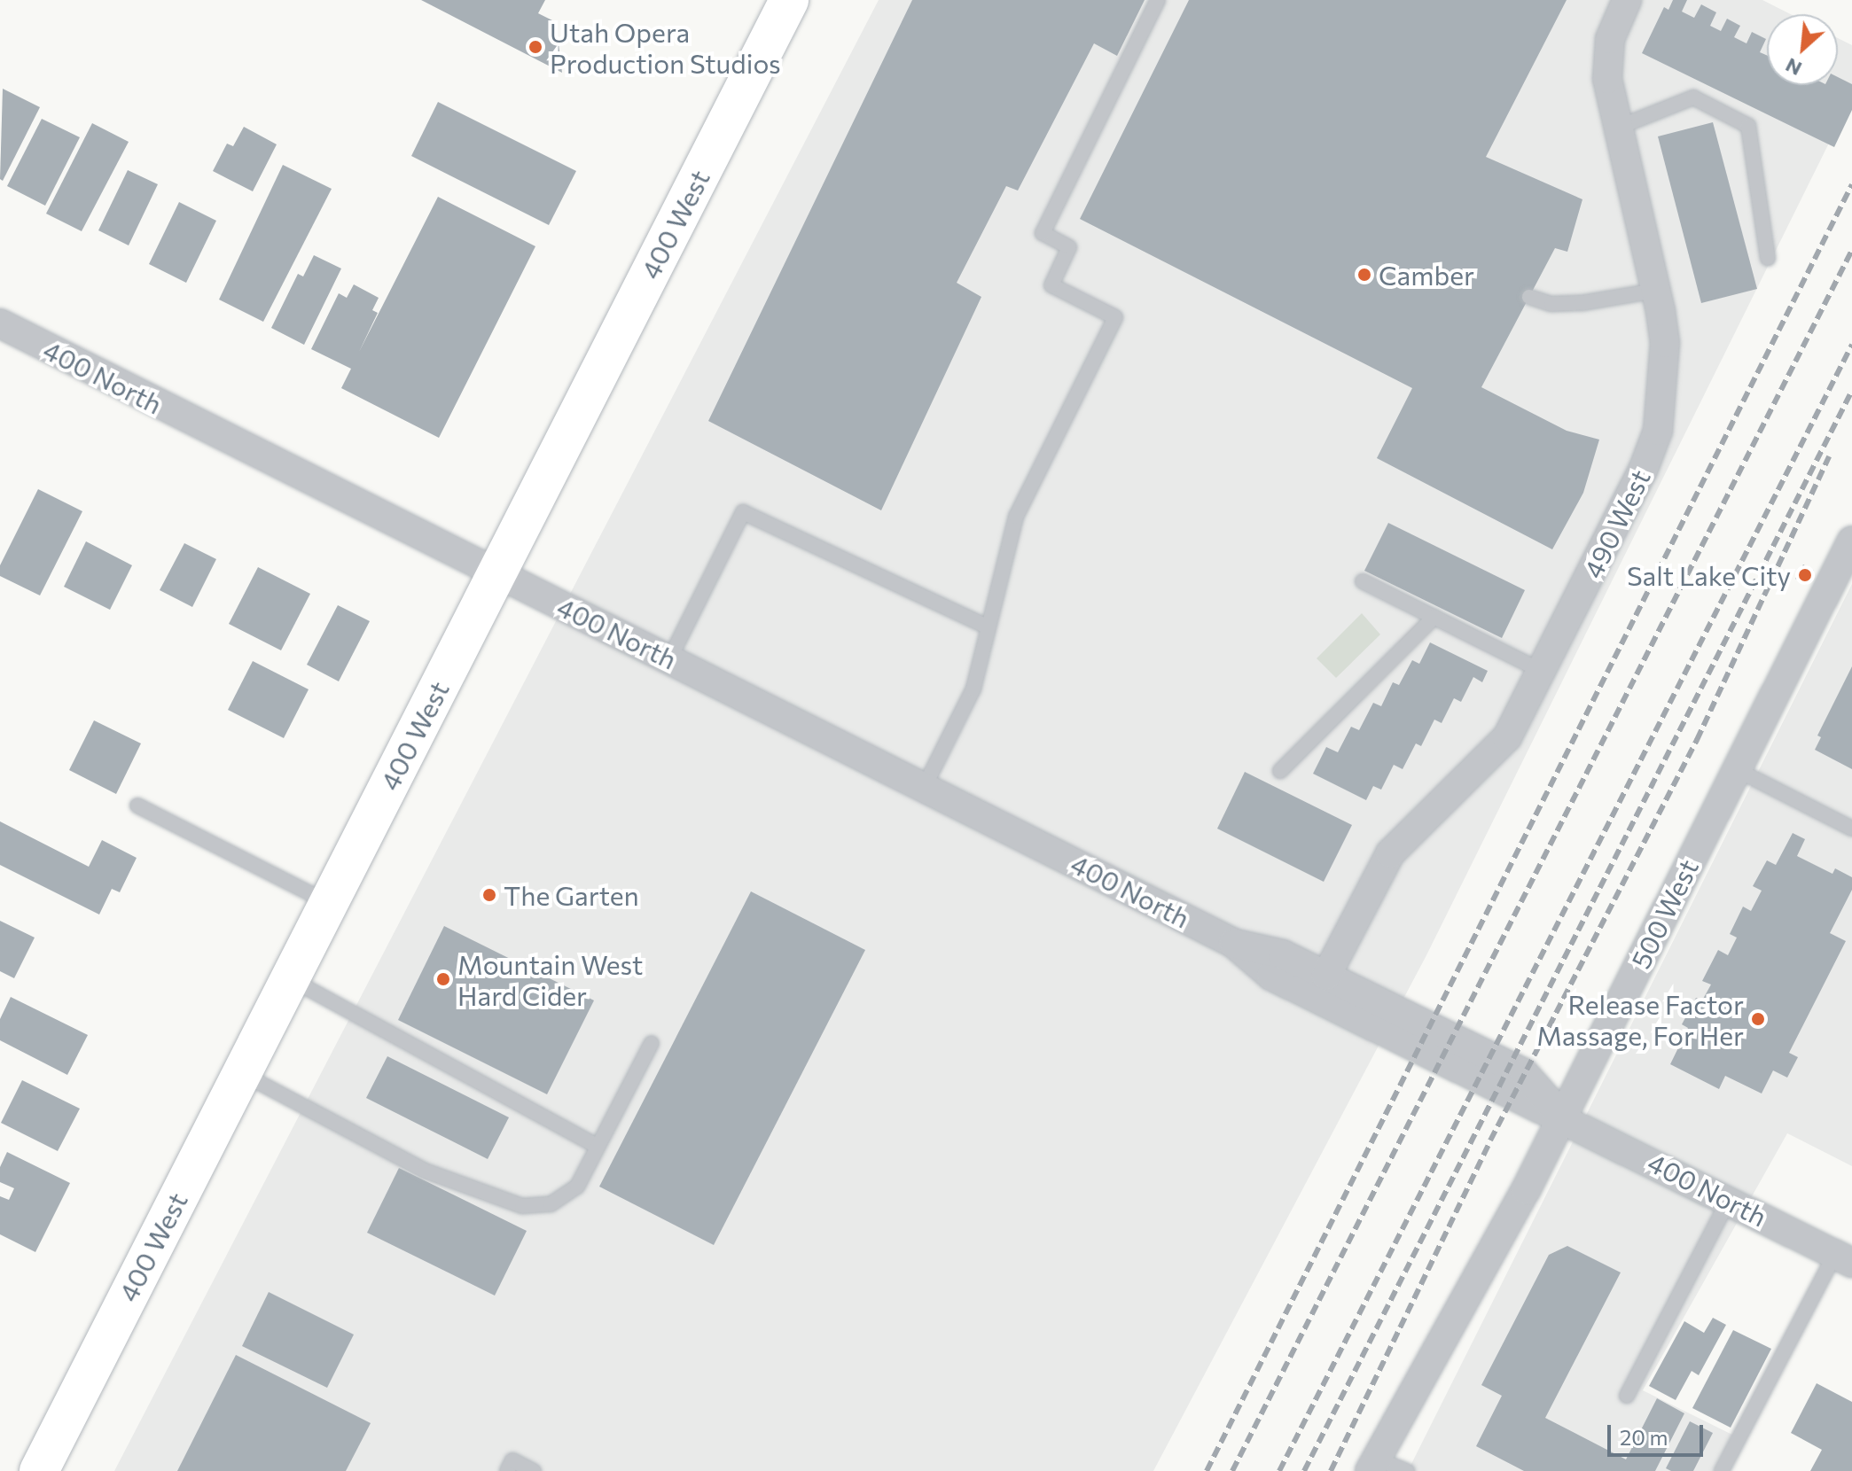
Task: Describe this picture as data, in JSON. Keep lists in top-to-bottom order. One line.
{"streets":{"street":["400 West","400 North","490 West","500 West"]},"crossings":[["400 West","400 North"],["400 North","490 West"],["400 North","500 West"]],"places":["Utah Opera Production Studios","Camber","Salt Lake City","The Garten","Mountain West Hard Cider","Release Factor Massage, For Her"],"scale_bar":"20 m","north":"bottom left"}
